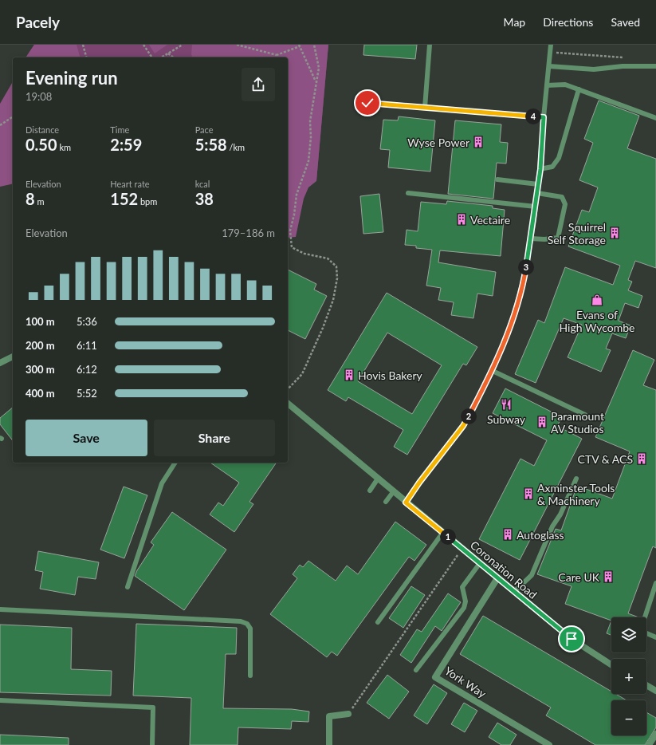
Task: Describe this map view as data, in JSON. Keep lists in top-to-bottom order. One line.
{"streets":{"street":["Coronation Road","York Way"]},"crossings":[["Coronation Road","York Way"]],"places":{"building":["Wyse Power","Vectaire","Squirrel Self Storage","Hovis Bakery","Paramount AV Studios","CTV & ACS","Axminster Tools & Machinery","Autoglass","Care UK"],"shop":["Evans of High Wycombe"],"restaurant":["Subway"]},"page":{"header":"Pacely","nav":["Map","Directions","Saved"],"heading":["Evening run","19:08"],"pins":["4","3","2","1"],"stats":[["Distance","0.50 km"],["Time","2:59"],["Pace","5:58 /km"],["Elevation","8 m"],["Heart rate","152 bpm"],["kcal","38"]],"chart":["Elevation","179–186 m"],"list":[{"name":"100 m","note":"5:36"},{"name":"200 m","note":"6:11"},{"name":"300 m","note":"6:12"},{"name":"400 m","note":"5:52"}],"buttons":["Save","Share"],"map_buttons":["+","−"]}}
